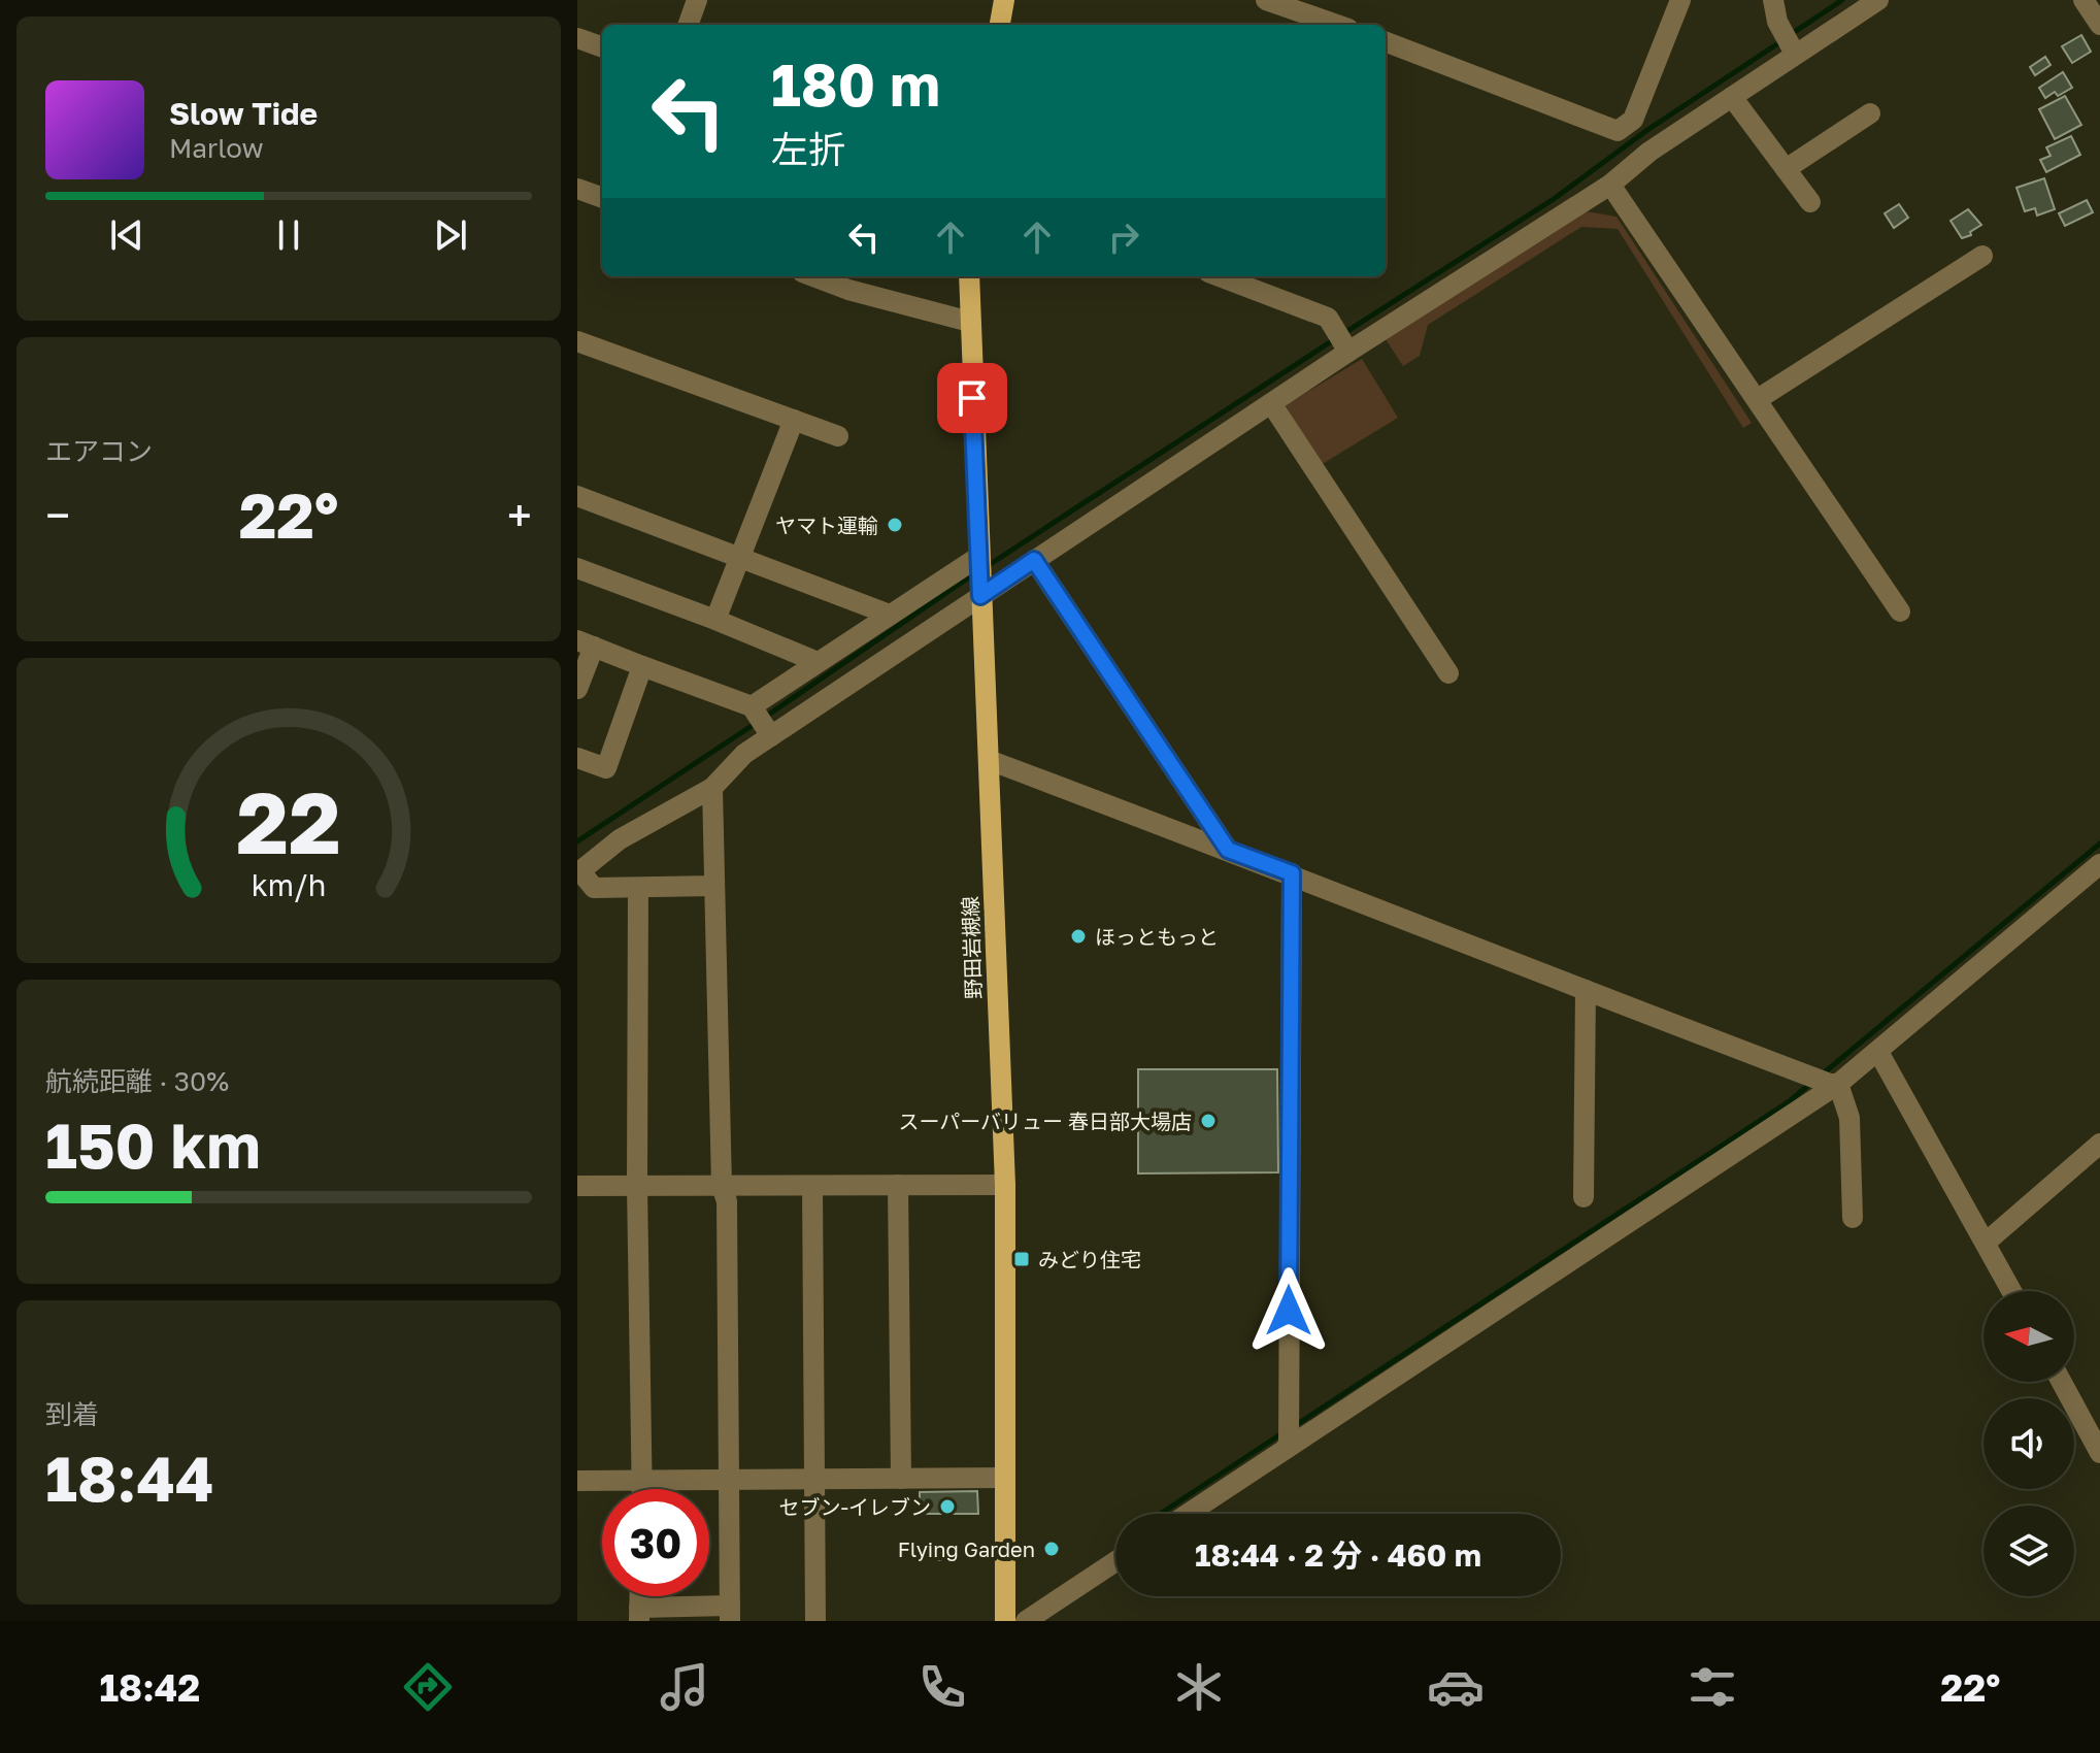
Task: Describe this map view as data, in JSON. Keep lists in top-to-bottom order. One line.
{"streets":{"main road":["野田岩槻線"]},"places":{"other":["ヤマト運輸","ほっともっと","スーパーバリュー 春日部大場店","セブン-イレブン","Flying Garden"],"transit":["みどり住宅"]},"north":"left","page":{"turn":["180 m","左折"],"song":["Slow Tide","Marlow"],"tile":["エアコン",["航続距離 · 30%","150 km"],["到着","18:44"]],"heat":["−","22°","+"],"limit":"30","trip":"18:44 · 2 分 · 460 m","tabs":["18:42","22°"],"gauge":["22","km/h"]}}
